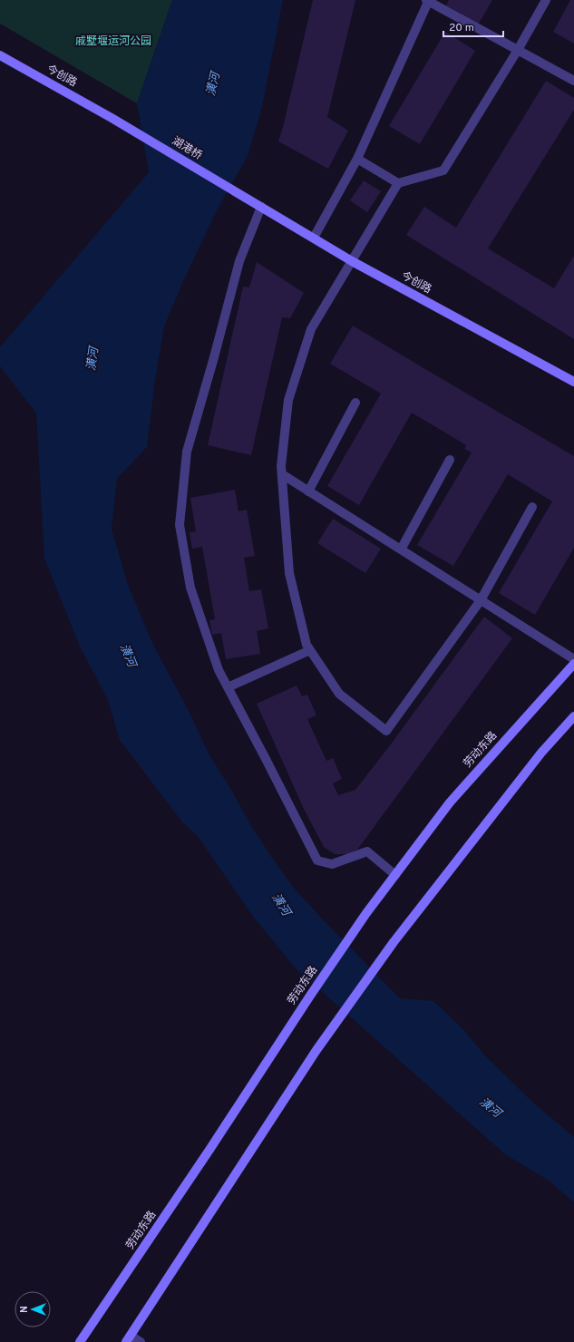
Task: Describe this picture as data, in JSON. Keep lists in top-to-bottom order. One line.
{"streets":{"main road":["今创路","湖港桥","劳动东路"]},"crossings":[["今创路","湖港桥"]],"water":["潢河"],"parks":["戚墅堰运河公园"],"scale_bar":"20 m","north":"left"}
